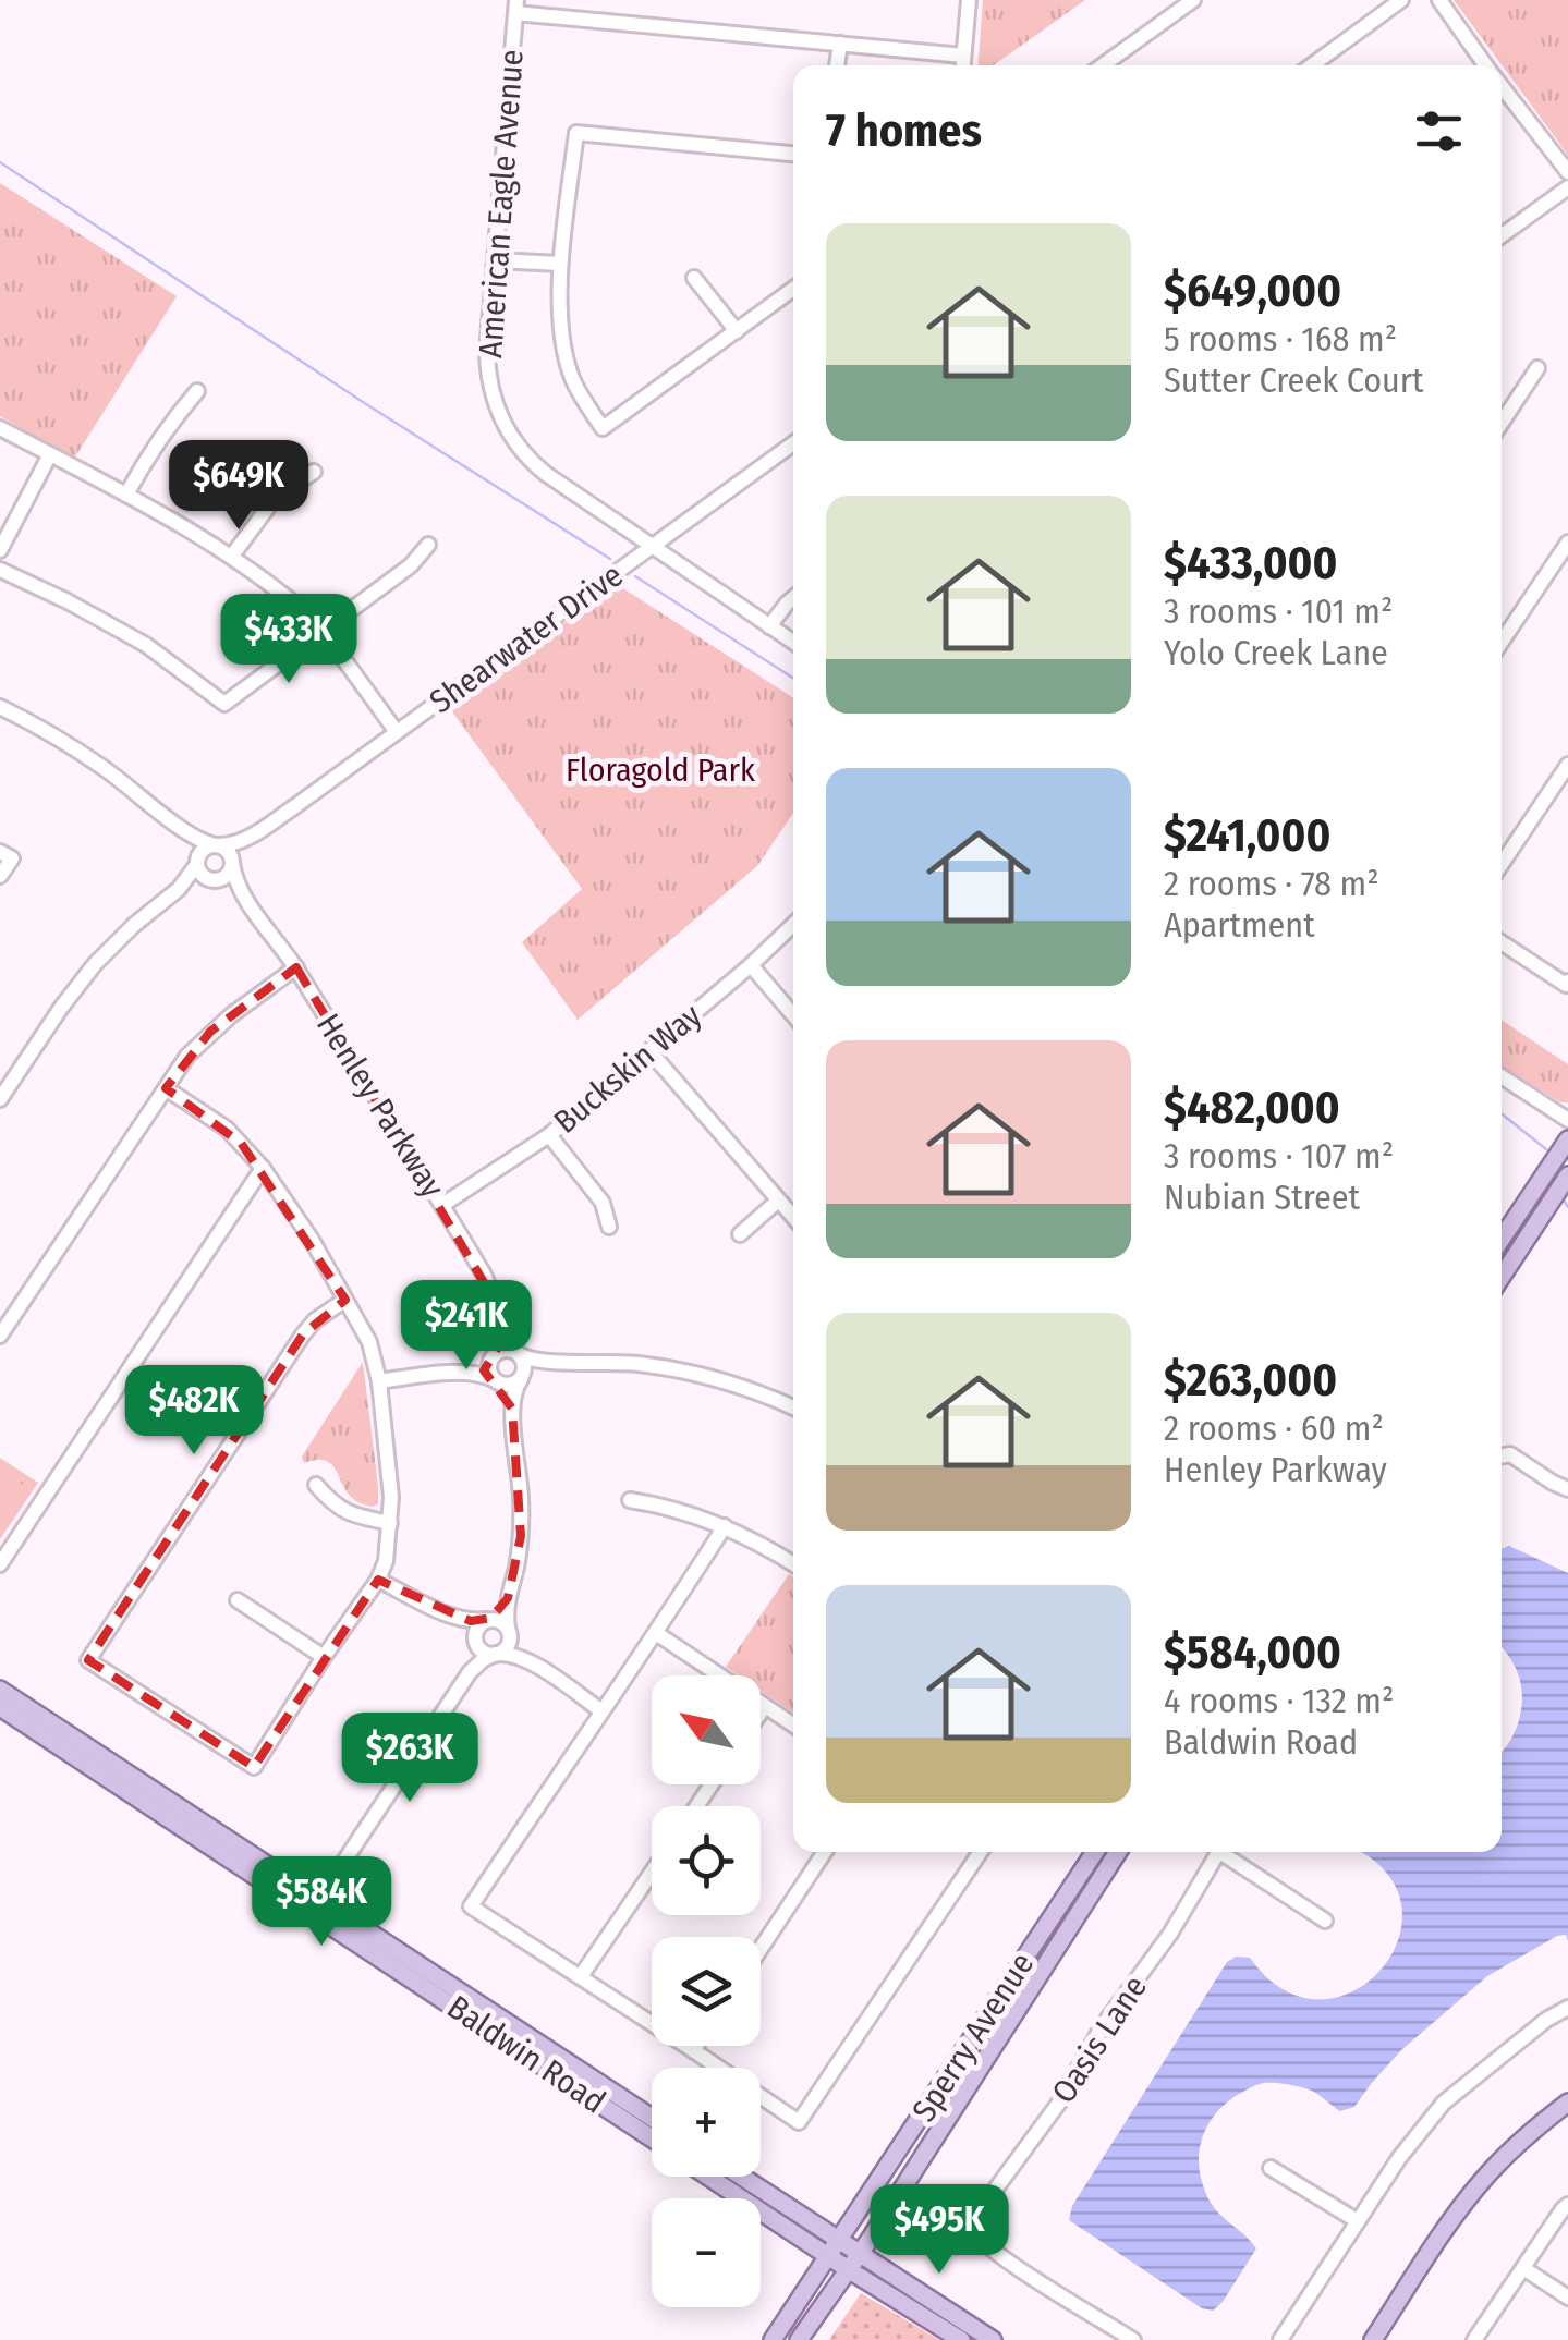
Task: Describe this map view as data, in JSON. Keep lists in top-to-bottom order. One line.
{"streets":{"main road":["Sperry Avenue","Baldwin Road"],"street":["American Eagle Avenue","Shearwater Drive","Buckskin Way","Henley Parkway","Oasis Lane"]},"crossings":[["American Eagle Avenue","Shearwater Drive"],["Shearwater Drive","Henley Parkway"],["Buckskin Way","Henley Parkway"]],"parks":["Floragold Park"],"north":"top left","page":{"heading":"7 homes","list":[{"name":"$649,000","note":"5 rooms · 168 m² · Sutter Creek Court"},{"name":"$433,000","note":"3 rooms · 101 m² · Yolo Creek Lane"},{"name":"$241,000","note":"2 rooms · 78 m² · Apartment"},{"name":"$482,000","note":"3 rooms · 107 m² · Nubian Street"},{"name":"$263,000","note":"2 rooms · 60 m² · Henley Parkway"},{"name":"$584,000","note":"4 rooms · 132 m² · Baldwin Road"}],"price":["$649K","$433K","$241K","$482K","$263K","$584K","$495K"],"map_buttons":["+","−"]}}
